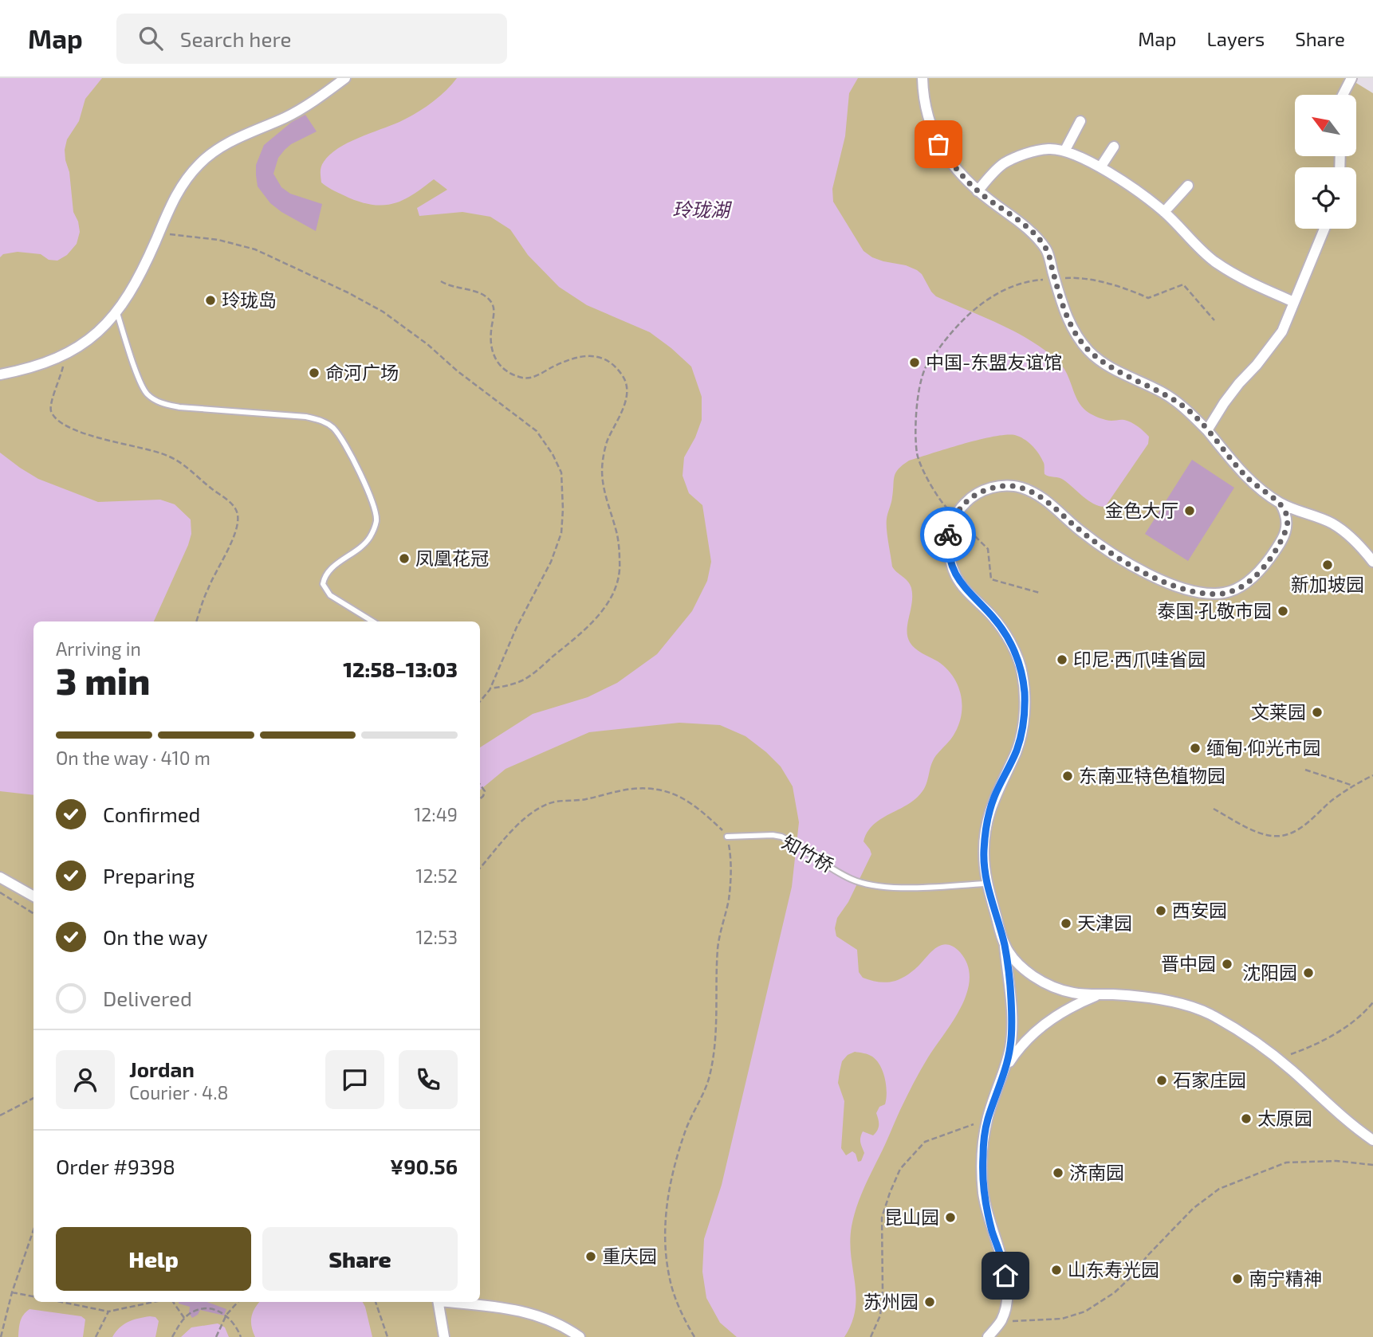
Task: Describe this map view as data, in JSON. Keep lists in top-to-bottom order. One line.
{"streets":{"lane":["知竹桥"]},"water":["玲珑湖"],"places":["玲珑岛","中国-东盟友谊馆","命河广场","金色大厅","凤凰花冠","新加坡园","泰国·孔敬市园","印尼·西爪哇省园","文莱园","缅甸·仰光市园","东南亚特色植物园","西安园","天津园","晋中园","沈阳园","石家庄园","太原园","济南园","昆山园","重庆园","山东寿光园","南宁精神","苏州园"],"north":"top left","page":{"header":"Map","search":"Search here","nav":["Map","Layers","Share"],"heading":["3 min","Arriving in","12:58–13:03"],"panel":["Jordan","Courier · 4.8","Order #9398","¥90.56"],"bar":"On the way · 410 m","list":[["Confirmed","12:49"],["Preparing","12:52"],["On the way","12:53"],"Delivered"],"buttons":["Help","Share"]}}
